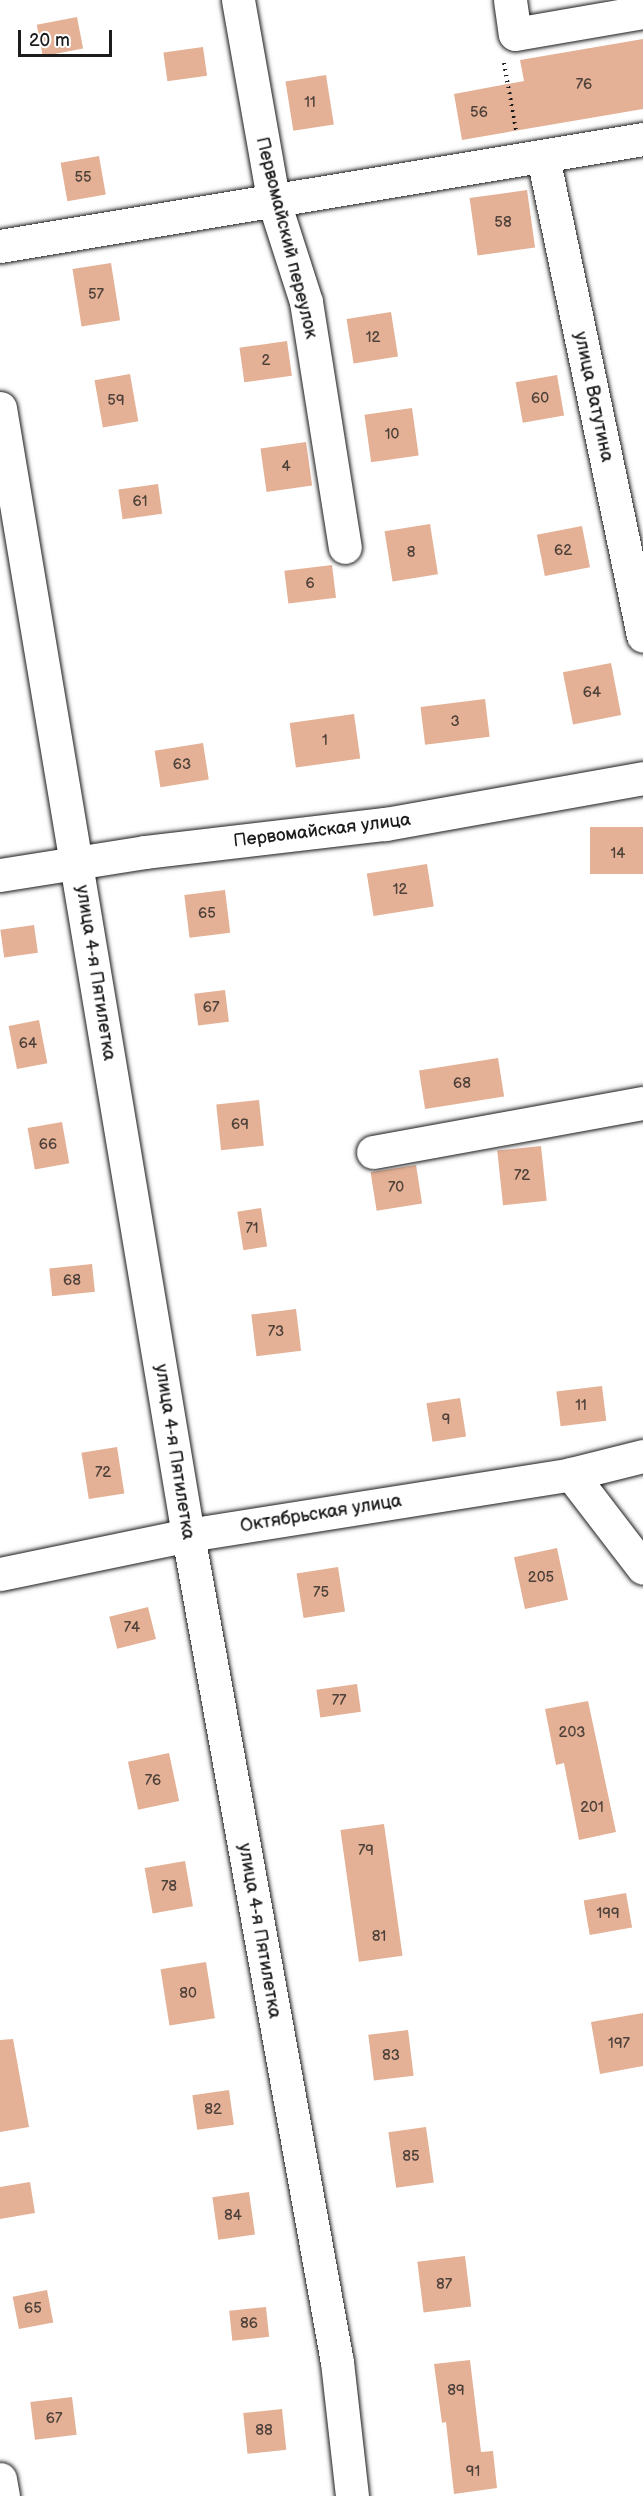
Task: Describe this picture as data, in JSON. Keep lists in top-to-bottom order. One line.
{"streets":{"street":["Первомайский переулок","улица Ватутина","Первомайская улица","улица 4-я Пятилетка","Октябрьская улица"]},"crossings":[["Первомайская улица","улица 4-я Пятилетка"],["улица 4-я Пятилетка","Октябрьская улица"]],"house_numbers":["76","11","56","55","58","57","12","2","60","59","10","4","61","62","8","6","64","3","1","63","14","12","65","67","64","68","69","66","72","70","71","68","73","11","9","72","205","75","74","77","203","76","201","79","78","199","81","80","197","83","82","85","84","87","65","86","89","67","88","91"],"scale_bar":"20 m"}
